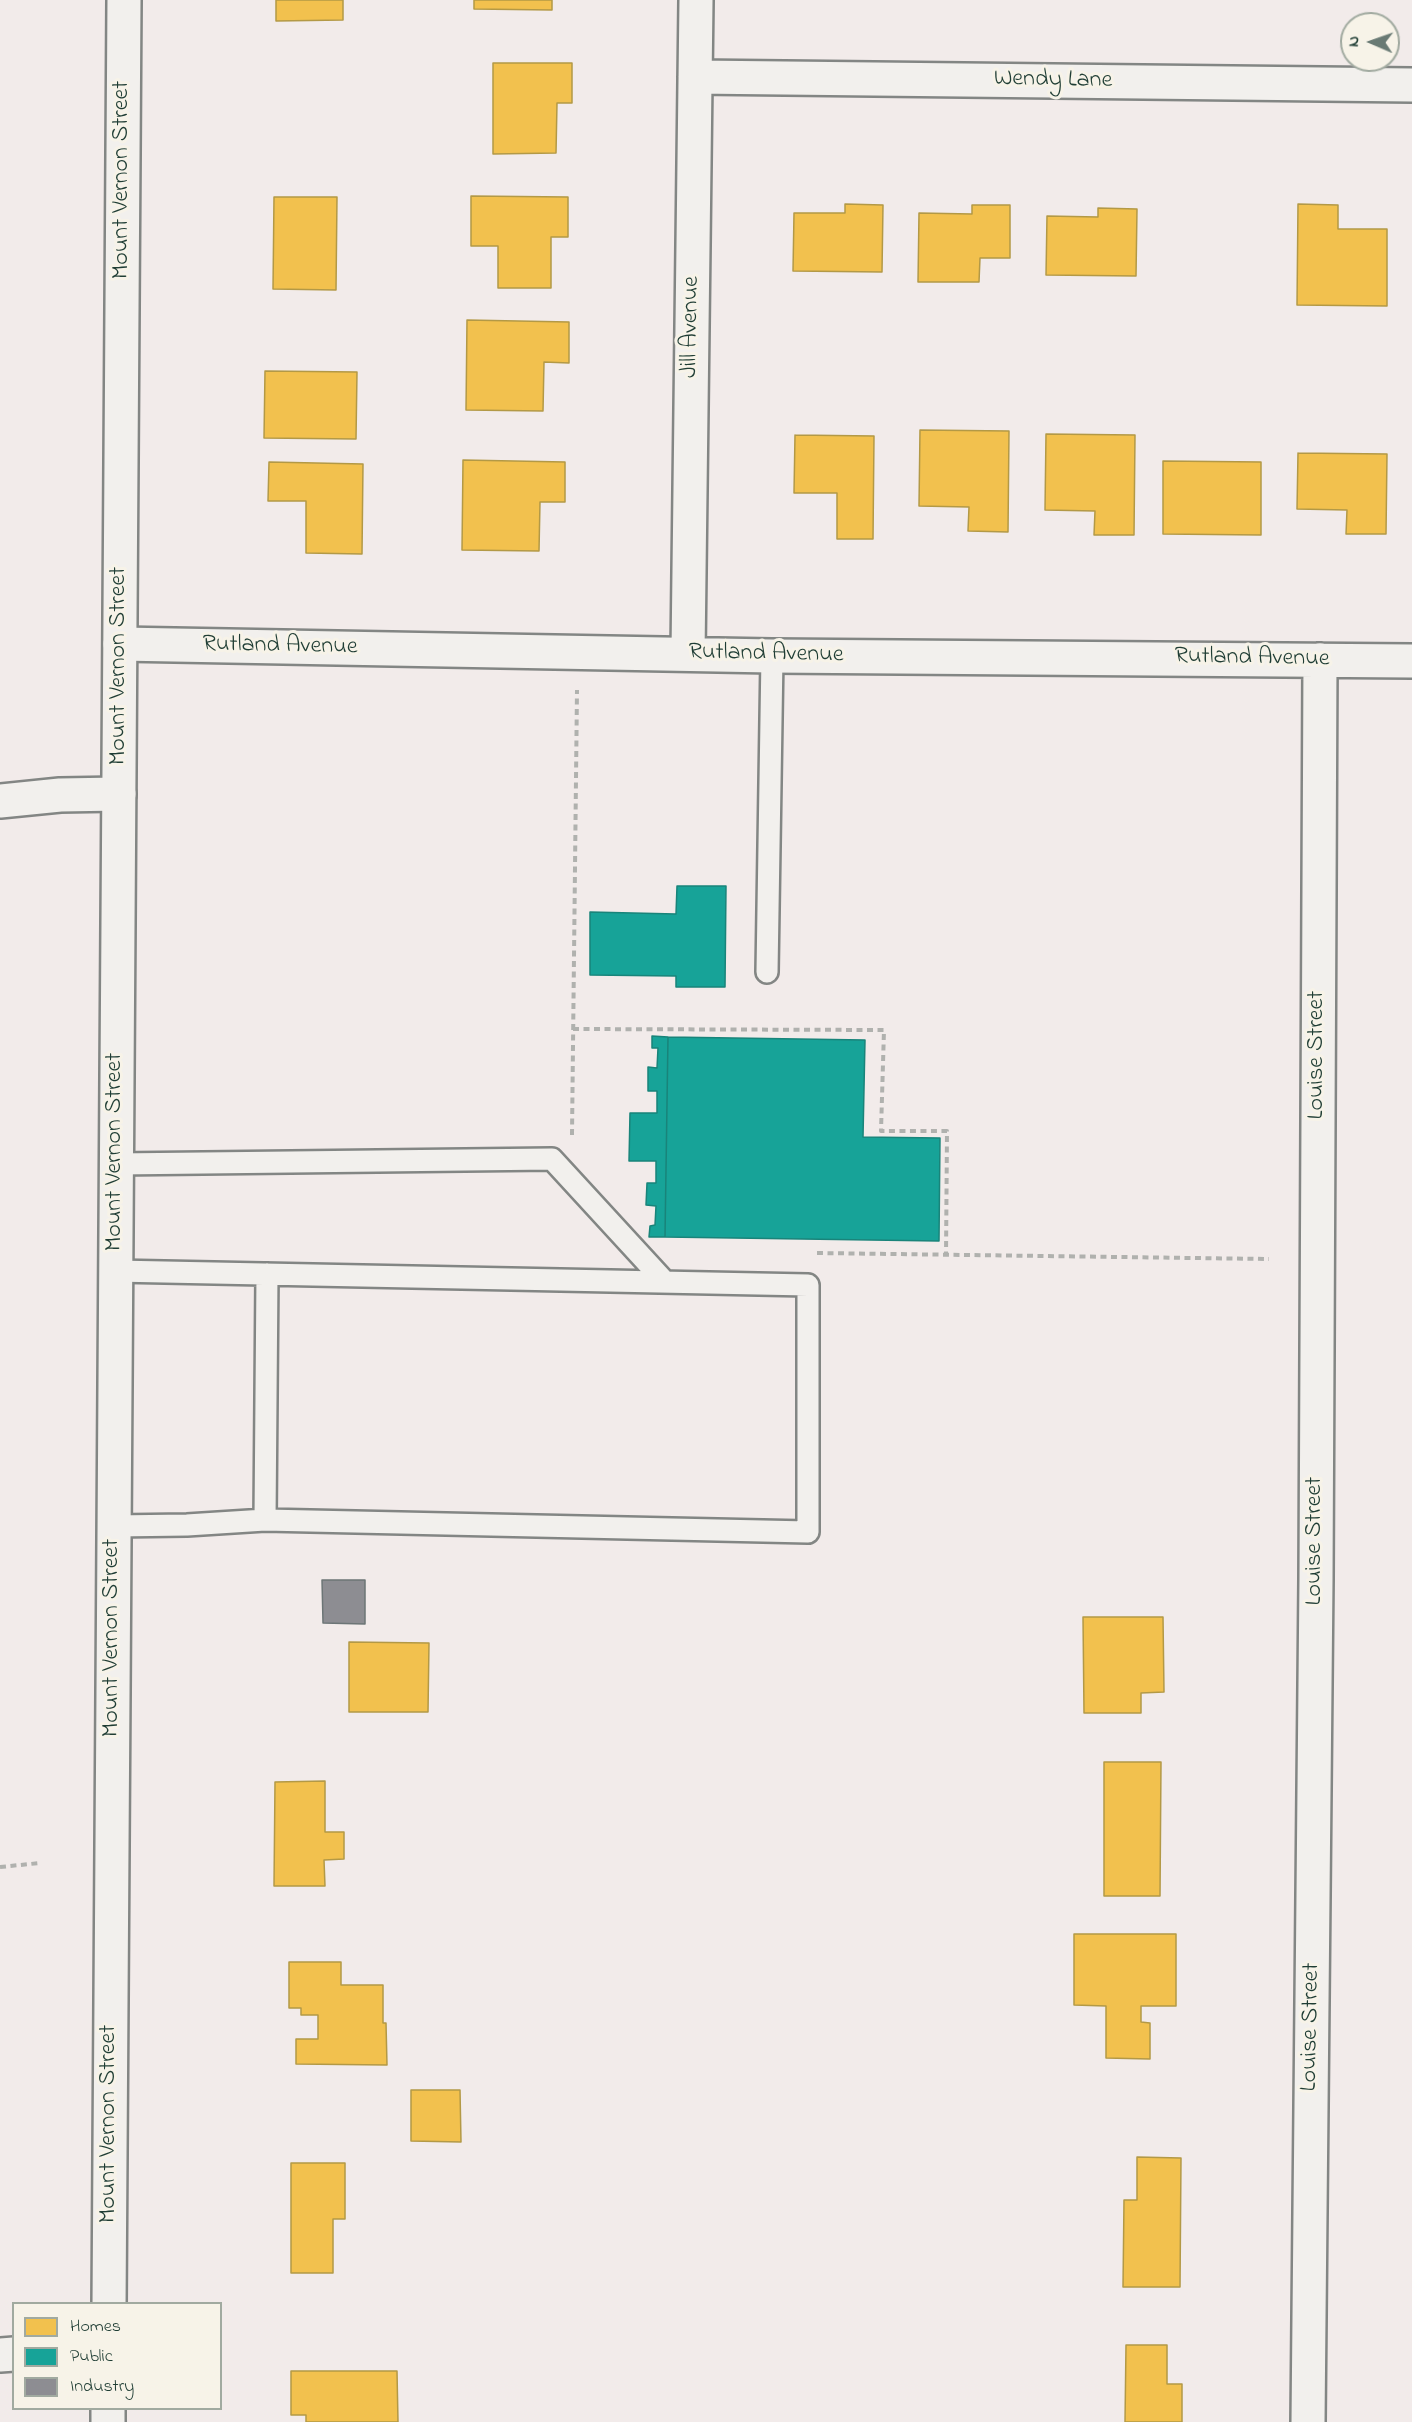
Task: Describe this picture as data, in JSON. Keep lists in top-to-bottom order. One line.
{"streets":{"street":["Wendy Lane","Mount Vernon Street","Jill Avenue","Rutland Avenue","Louise Street"]},"crossings":[["Wendy Lane","Jill Avenue"],["Mount Vernon Street","Rutland Avenue"],["Jill Avenue","Rutland Avenue"],["Rutland Avenue","Louise Street"]],"legend":["Homes","Public","Industry"],"north":"left"}
